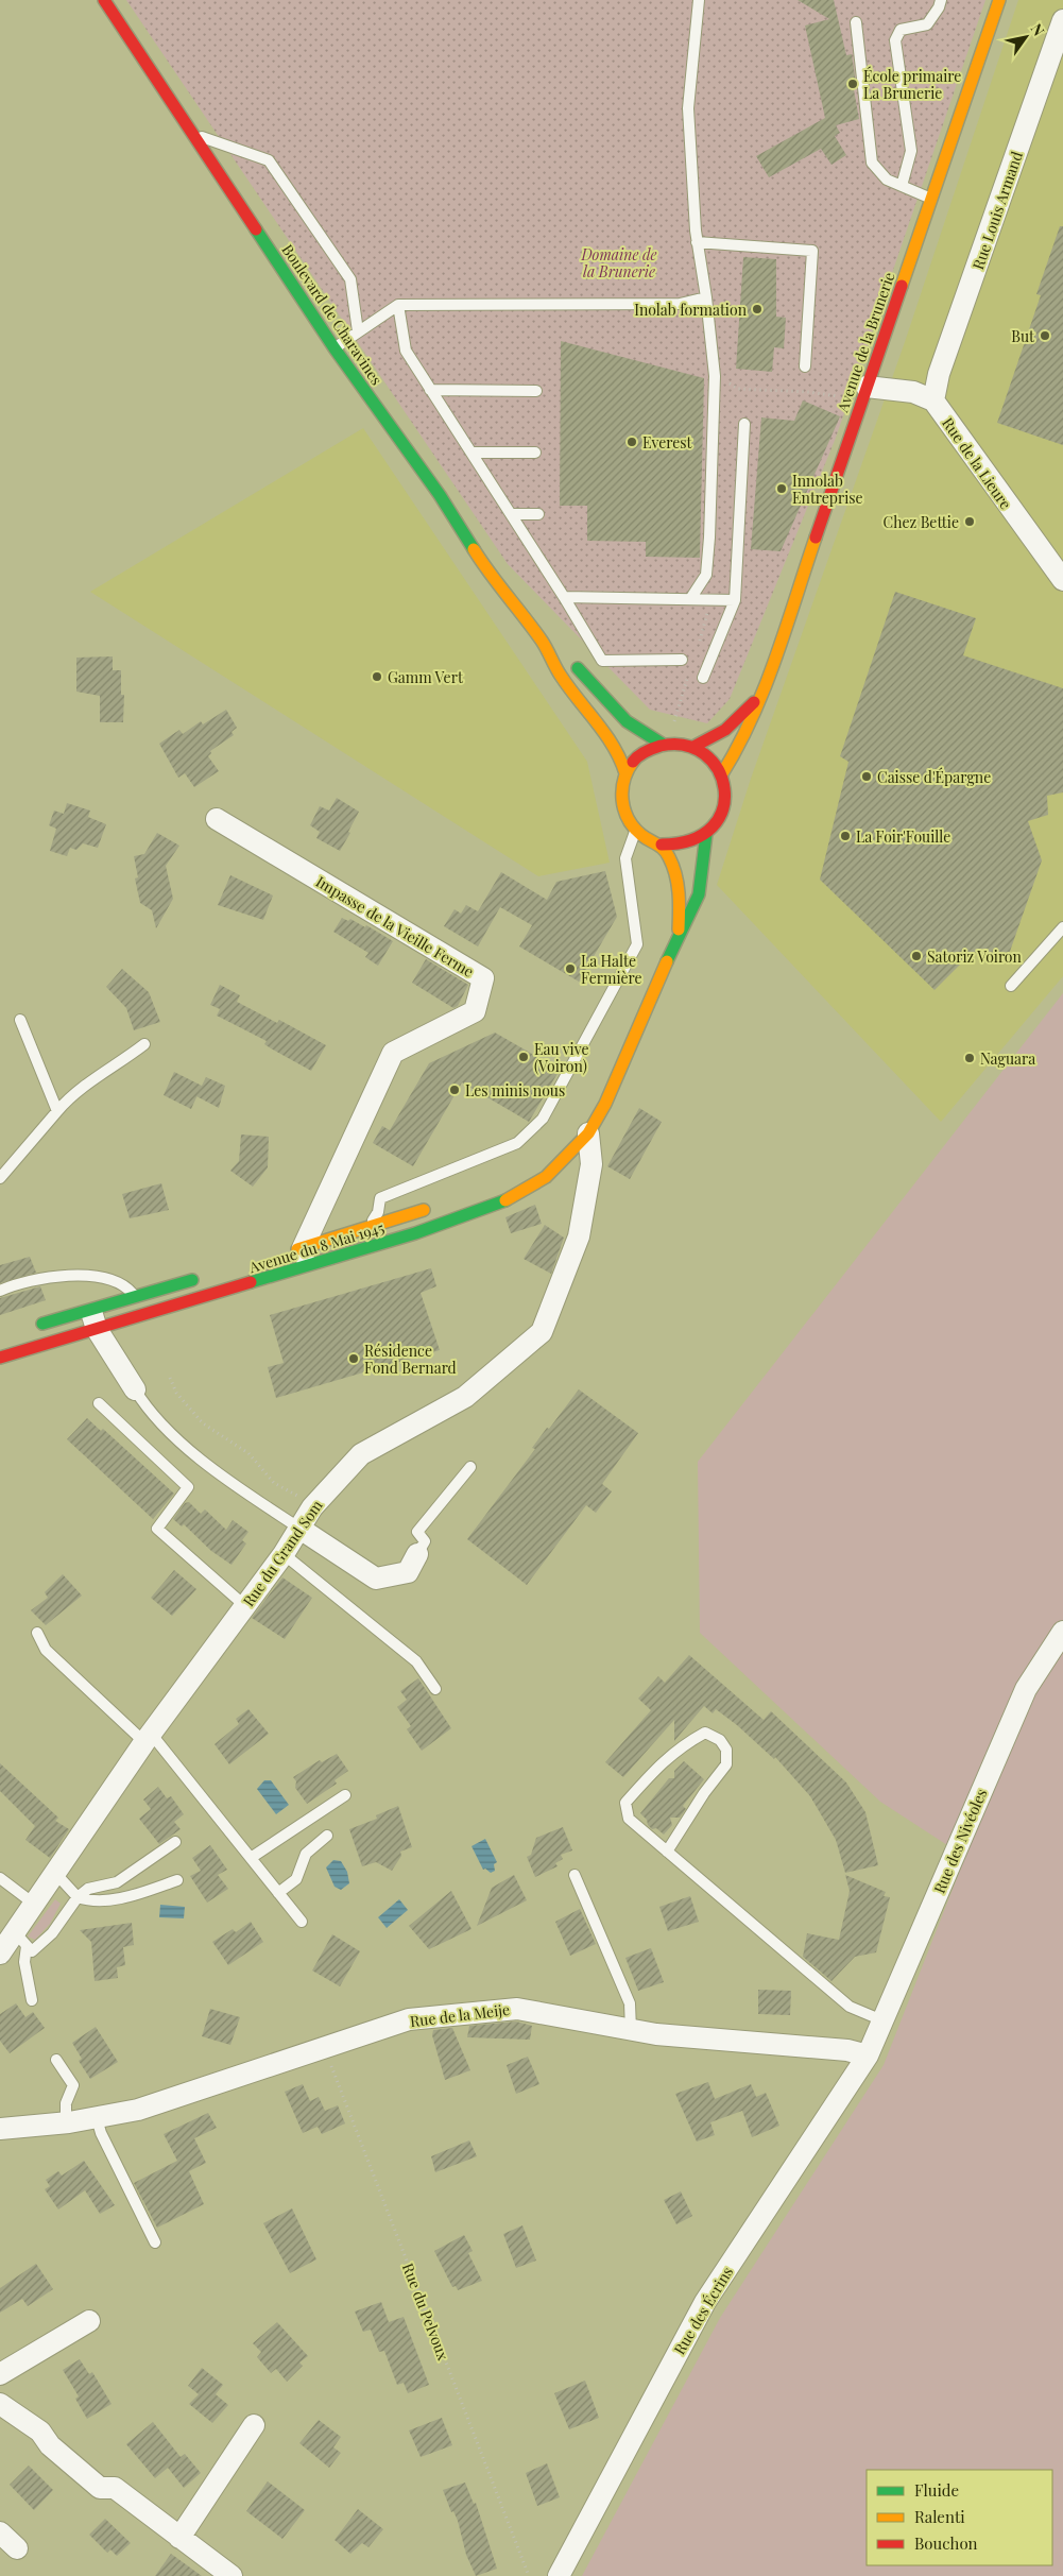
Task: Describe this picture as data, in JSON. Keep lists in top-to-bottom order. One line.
{"streets":{"main road":["Boulevard de Charavines","Avenue de la Brunerie","Avenue du 8 Mai 1945"],"street":["Rue Louis Armand","Rue de la Lieure","Impasse de la Vieille Ferme","Rue du Grand Som","Rue des Nivéoles","Rue de la Meije","Rue des Écrins"],"path":["Rue du Pelvoux"]},"crossings":[["Rue Louis Armand","Rue de la Lieure"],["Boulevard de Charavines","Avenue de la Brunerie"],["Impasse de la Vieille Ferme","Avenue du 8 Mai 1945"],["Avenue du 8 Mai 1945","Rue du Grand Som"],["Rue des Nivéoles","Rue de la Meije"],["Rue des Nivéoles","Rue des Écrins"],["Rue de la Meije","Rue des Écrins"],["Rue de la Meije","Rue du Pelvoux"]],"parks":["Domaine de la Brunerie"],"places":["École primaire La Brunerie","Inolab formation","But","Everest","Innolab Entreprise","Chez Bettie","Gamm Vert","Caisse d'Épargne","La Foir'Fouille","Satoriz Voiron","La Halte Fermière","Eau vive (Voiron)","Naguara","Les minis nous","Résidence Fond Bernard"],"legend":["Fluide","Ralenti","Bouchon"],"north":"top right"}
